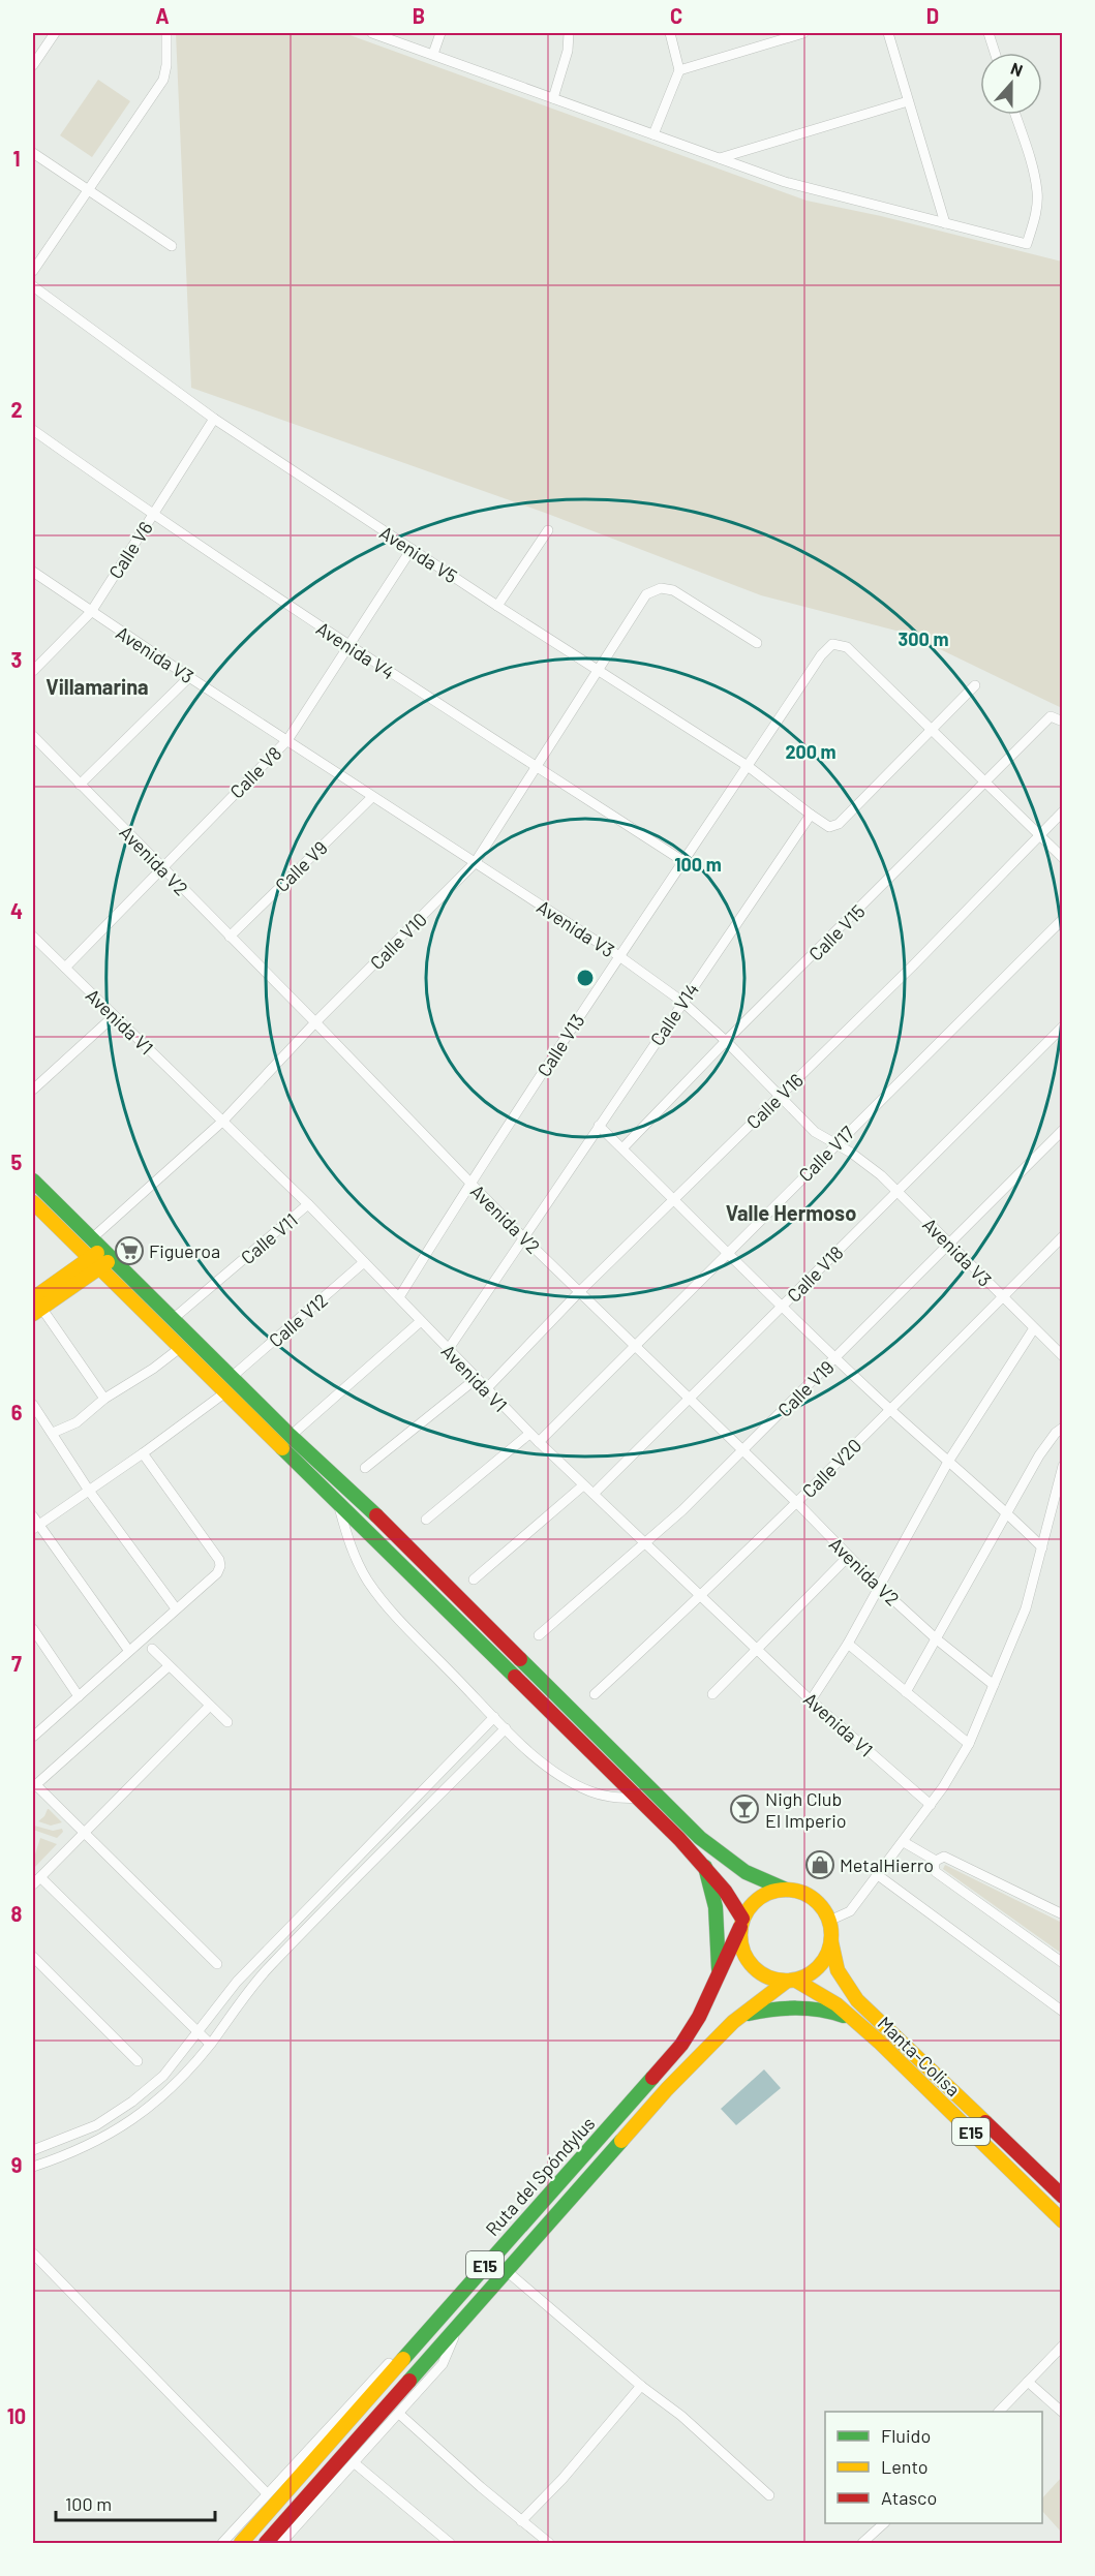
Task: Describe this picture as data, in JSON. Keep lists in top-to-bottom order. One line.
{"streets":{"main road":["Manta-Colisa","E15","Ruta del Spóndylus"],"street":["Calle V6","Avenida V5","Avenida V4","Avenida V3","Calle V8","Avenida V2","Calle V9","Calle V15","Calle V10","Calle V14","Avenida V1","Calle V13","Calle V16","Calle V17","Calle V11","Calle V18","Calle V12","Calle V19","Calle V20"]},"crossings":[["Calle V6","Avenida V5"],["Calle V6","Avenida V4"],["Calle V6","Avenida V3"],["Avenida V5","Calle V8"],["Avenida V5","Calle V10"],["Avenida V5","Calle V14"],["Avenida V5","Calle V13"],["Avenida V4","Calle V8"],["Avenida V4","Calle V10"],["Avenida V4","Calle V13"],["Avenida V3","Calle V8"],["Avenida V3","Calle V9"],["Avenida V3","Calle V15"],["Avenida V3","Calle V10"],["Avenida V3","Calle V14"],["Avenida V3","Calle V13"],["Avenida V3","Calle V16"],["Avenida V3","Calle V17"],["Avenida V3","Calle V18"],["Avenida V3","Calle V19"],["Avenida V3","Calle V20"],["Calle V8","Avenida V2"],["Calle V8","Avenida V1"],["Avenida V2","Calle V9"],["Avenida V2","Calle V10"],["Avenida V2","Calle V14"],["Avenida V2","Calle V13"],["Avenida V2","Calle V16"],["Avenida V2","Calle V17"],["Avenida V2","Calle V18"],["Avenida V2","Calle V19"],["Avenida V2","Calle V20"],["Calle V10","Avenida V1"],["Calle V14","Avenida V1"],["Avenida V1","Calle V13"],["Avenida V1","Calle V16"],["Avenida V1","Calle V17"],["Avenida V1","Calle V11"],["Avenida V1","Calle V18"],["Avenida V1","Calle V12"],["Avenida V1","Calle V19"],["Avenida V1","Calle V20"],["Manta-Colisa","E15"],["Manta-Colisa","Ruta del Spóndylus"],["E15","Ruta del Spóndylus"]],"districts":["Villamarina","Valle Hermoso"],"places":{"supermarket":["Figueroa"],"bar":["Nigh Club El Imperio"],"shop":["MetalHierro"]},"legend":["Fluido","Lento","Atasco"],"scale_bar":"100 m","north":"top","grid":{"columns":["A","B","C","D"],"rows":["1","2","3","4","5","6","7","8","9","10"]},"rings":["300 m","200 m","100 m"]}
